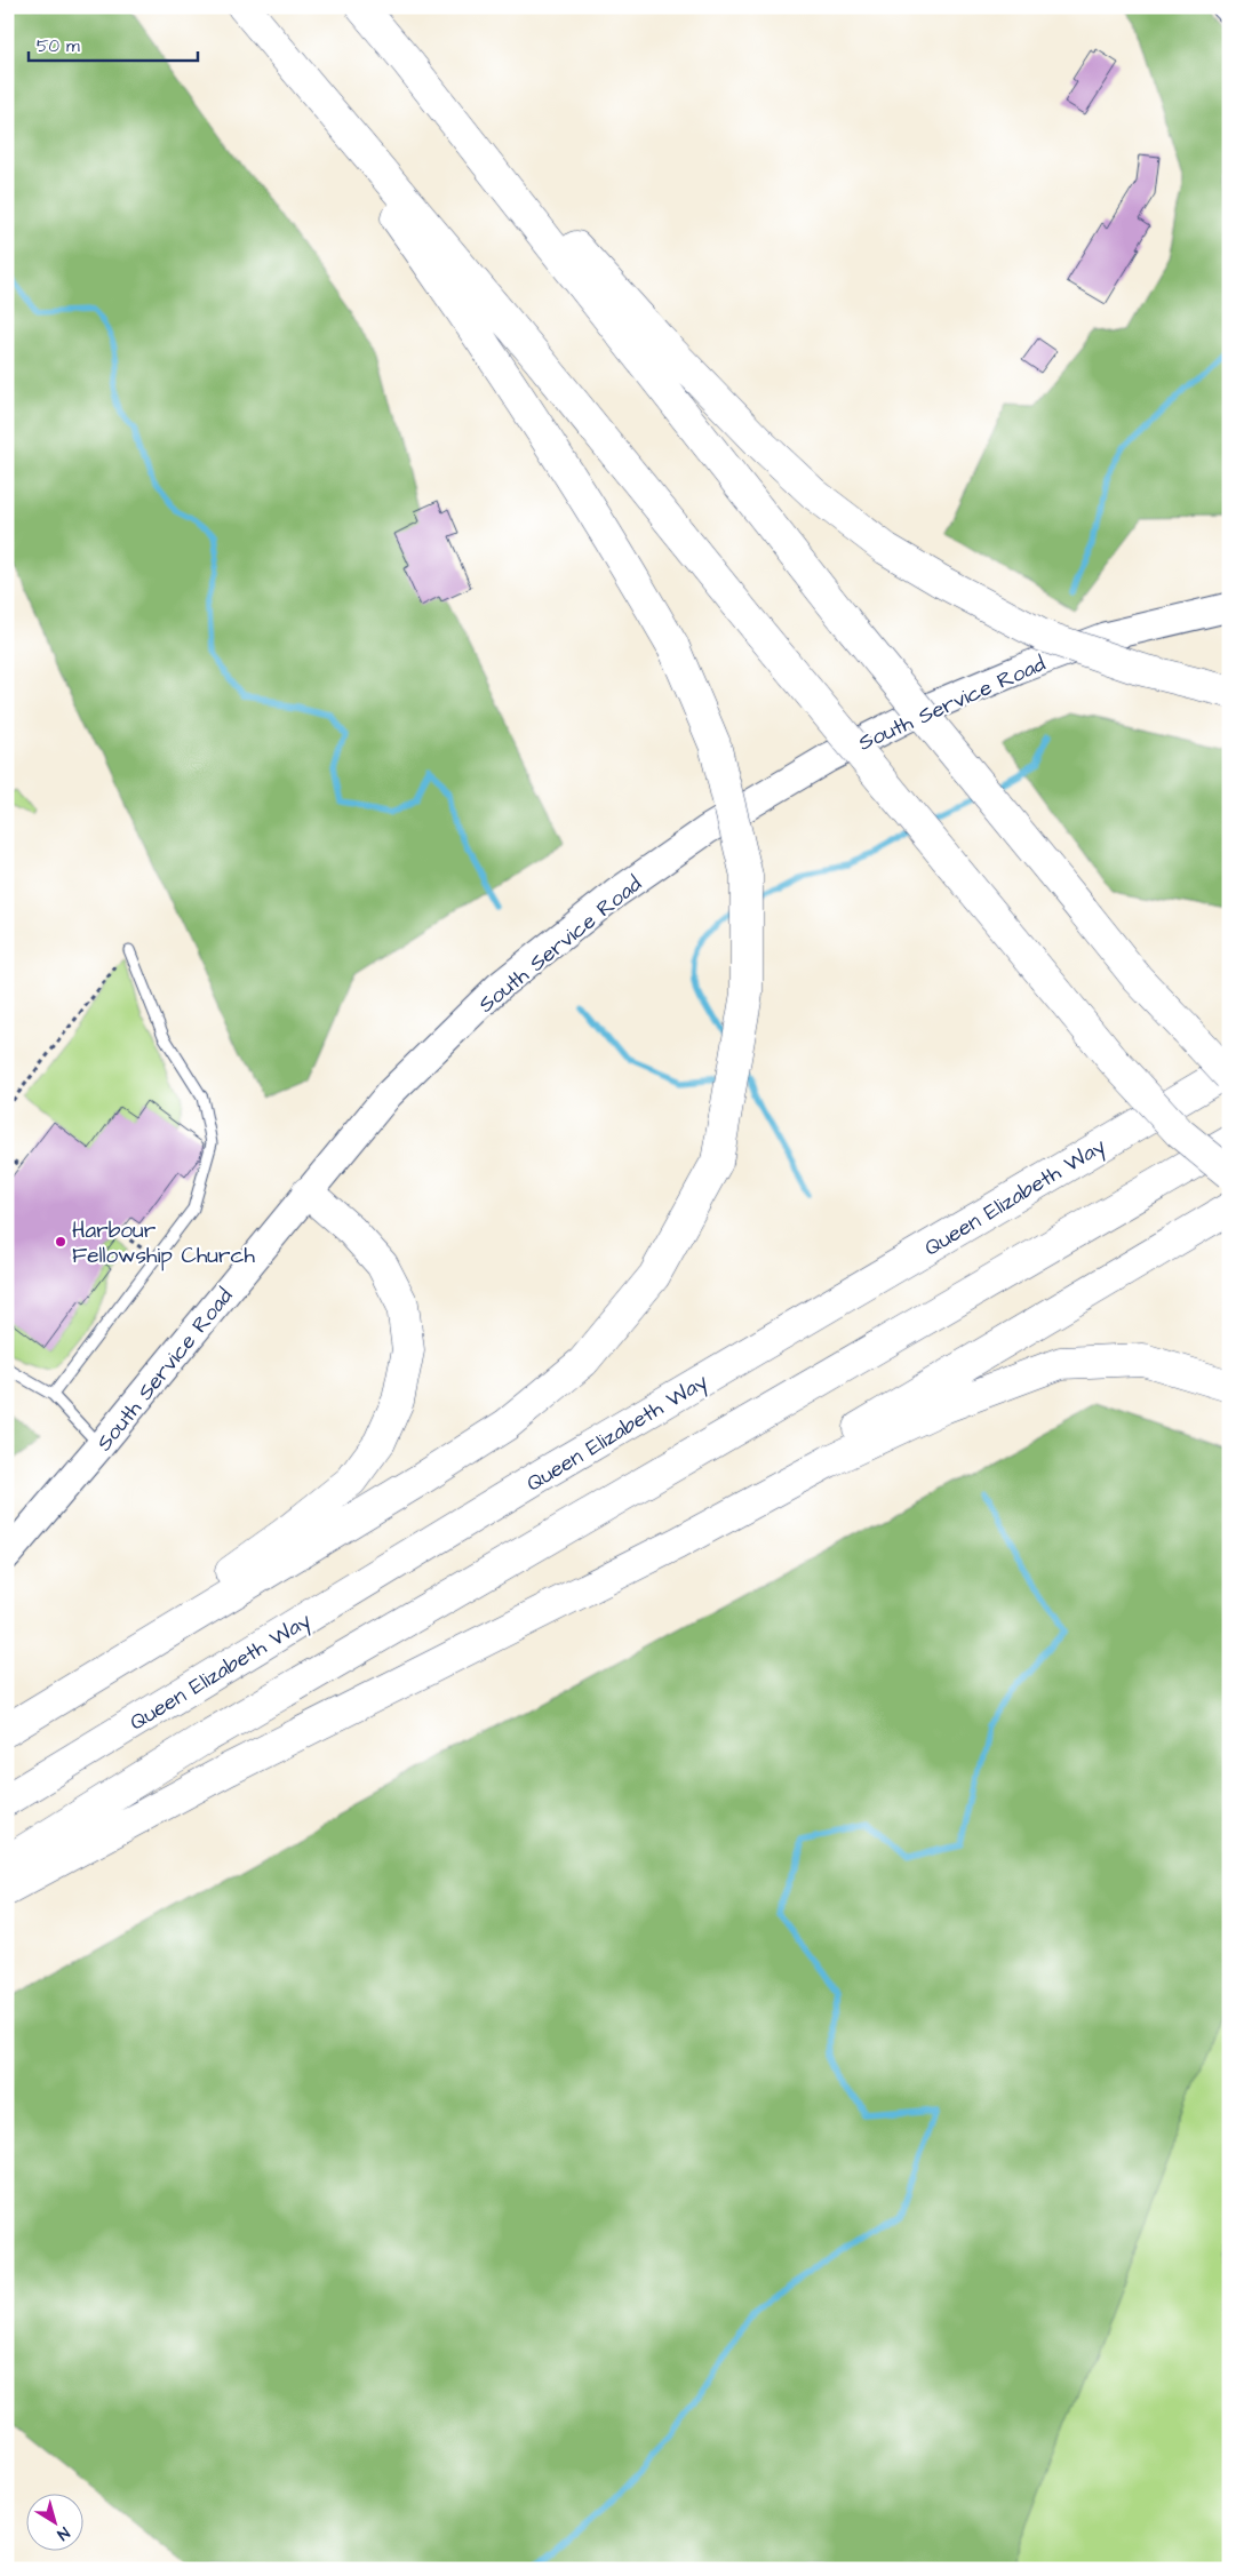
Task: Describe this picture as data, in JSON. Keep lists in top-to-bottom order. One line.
{"streets":{"highway":["Queen Elizabeth Way"],"main road":["South Service Road"]},"places":["Harbour Fellowship Church"],"scale_bar":"50 m","north":"bottom right"}
